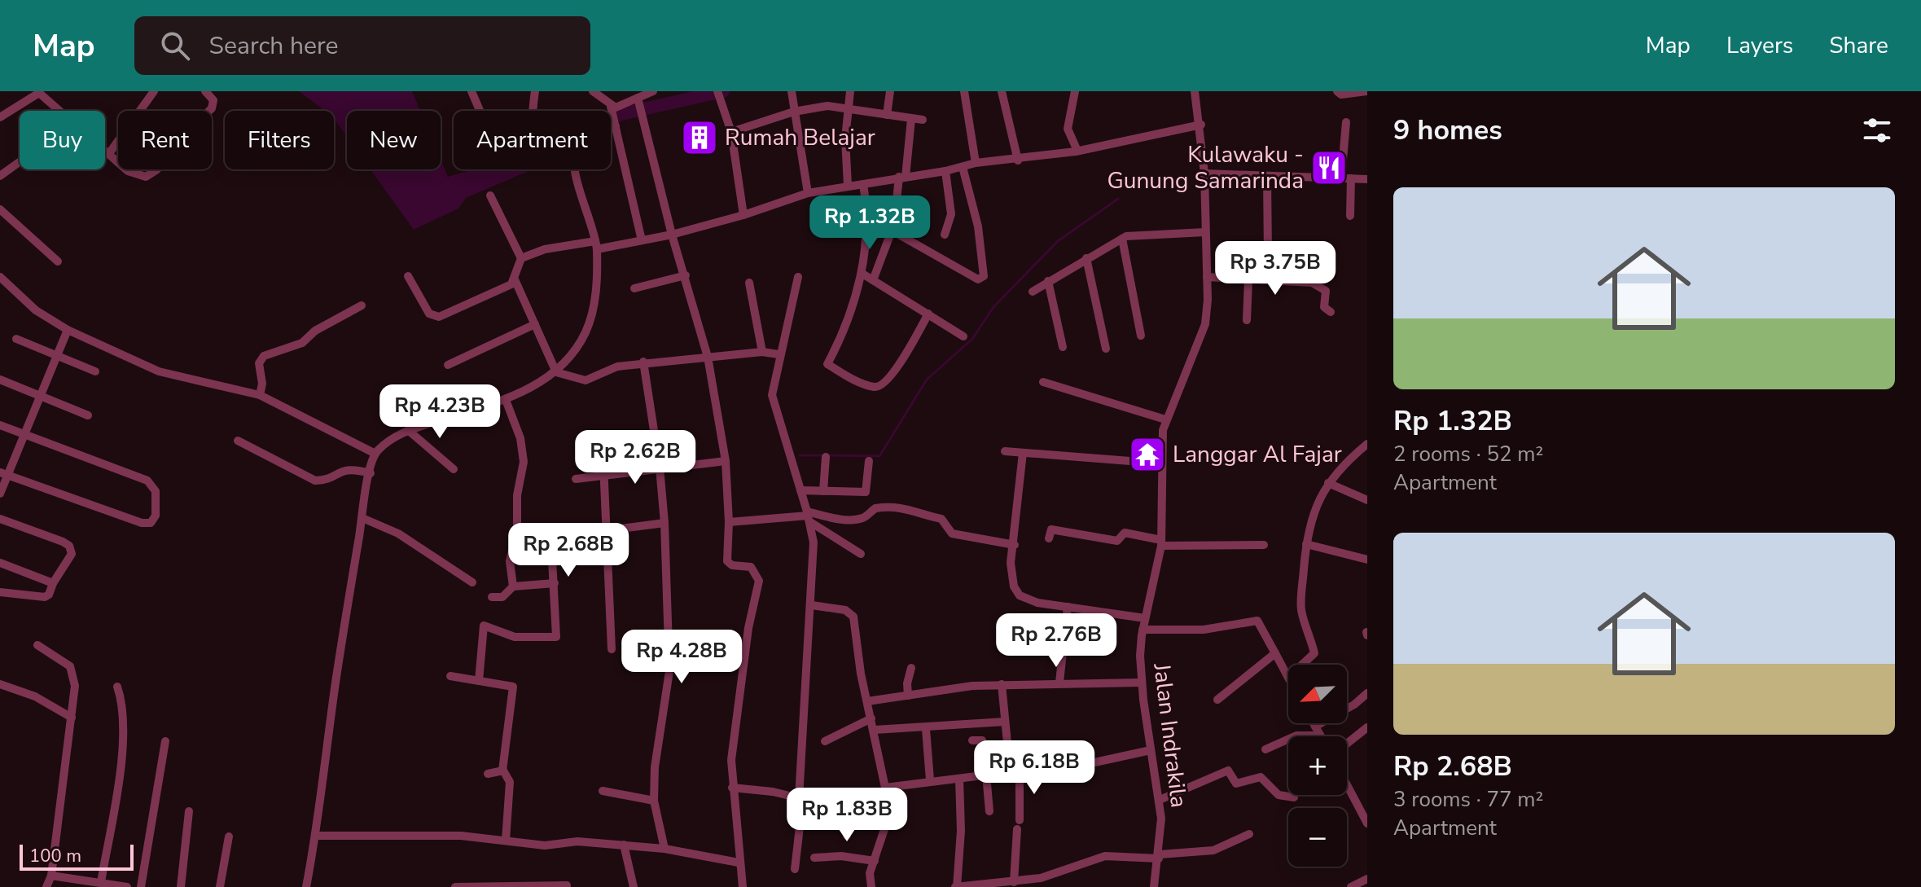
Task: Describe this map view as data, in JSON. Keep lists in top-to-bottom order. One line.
{"streets":{"street":["Jalan Indrakila"]},"places":{"building":["Rumah Belajar"],"restaurant":["Kulawaku - Gunung Samarinda"],"temple":["Langgar Al Fajar"]},"scale_bar":"100 m","north":"bottom left","page":{"header":"Map","search":"Search here","nav":["Map","Layers","Share"],"heading":"9 homes","chip":["Buy","Rent","Filters","New","Apartment"],"list":[{"name":"Rp 1.32B","note":"2 rooms · 52 m² · Apartment"},{"name":"Rp 2.68B","note":"3 rooms · 77 m² · Apartment"}],"price":["Rp 1.32B","Rp 3.75B","Rp 4.23B","Rp 2.62B","Rp 2.68B","Rp 2.76B","Rp 4.28B","Rp 6.18B","Rp 1.83B"],"map_buttons":["+","−"],"scale":"100 m"}}
